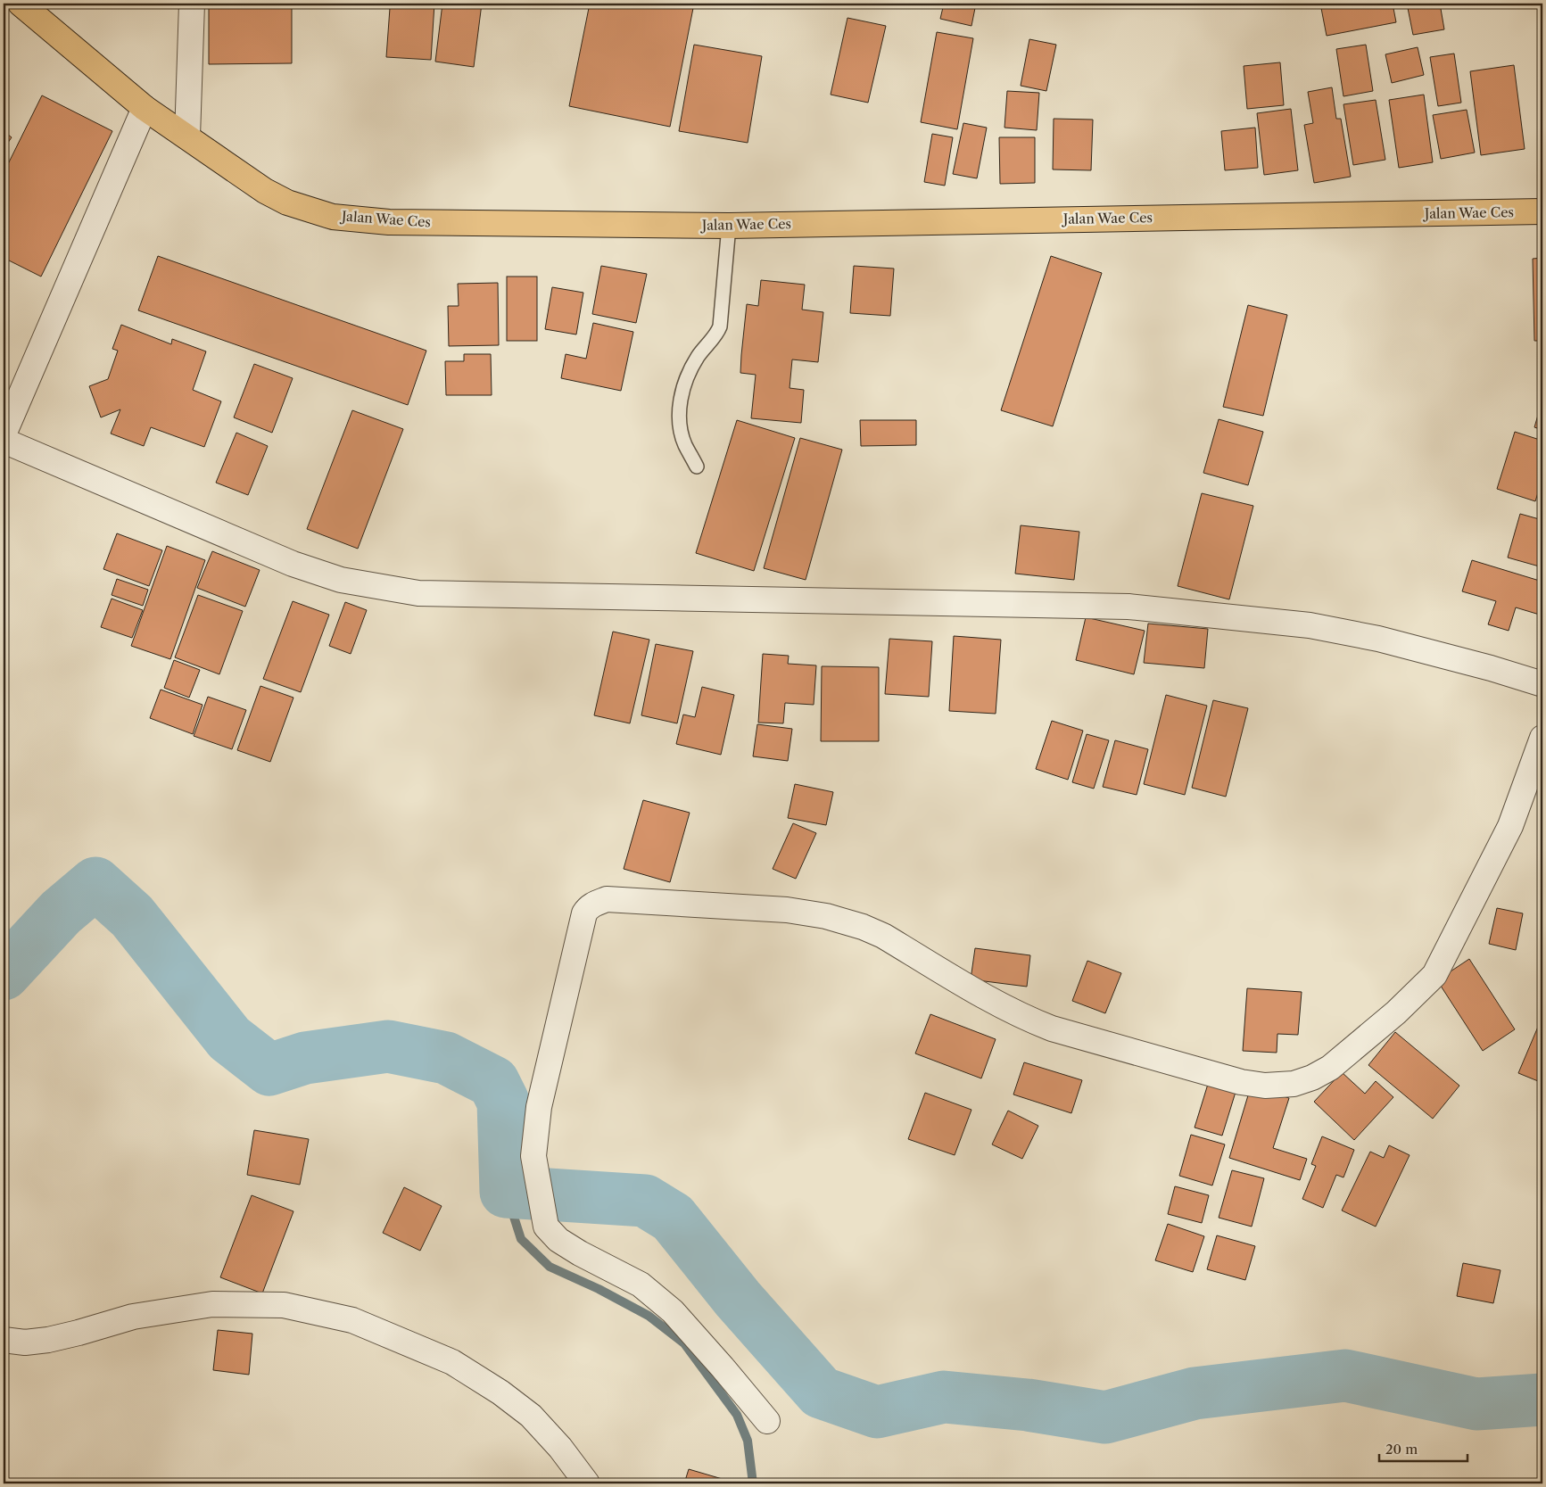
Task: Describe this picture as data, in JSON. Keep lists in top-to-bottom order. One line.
{"streets":{"highway":["Jalan Wae Ces"]},"scale_bar":"20 m"}
